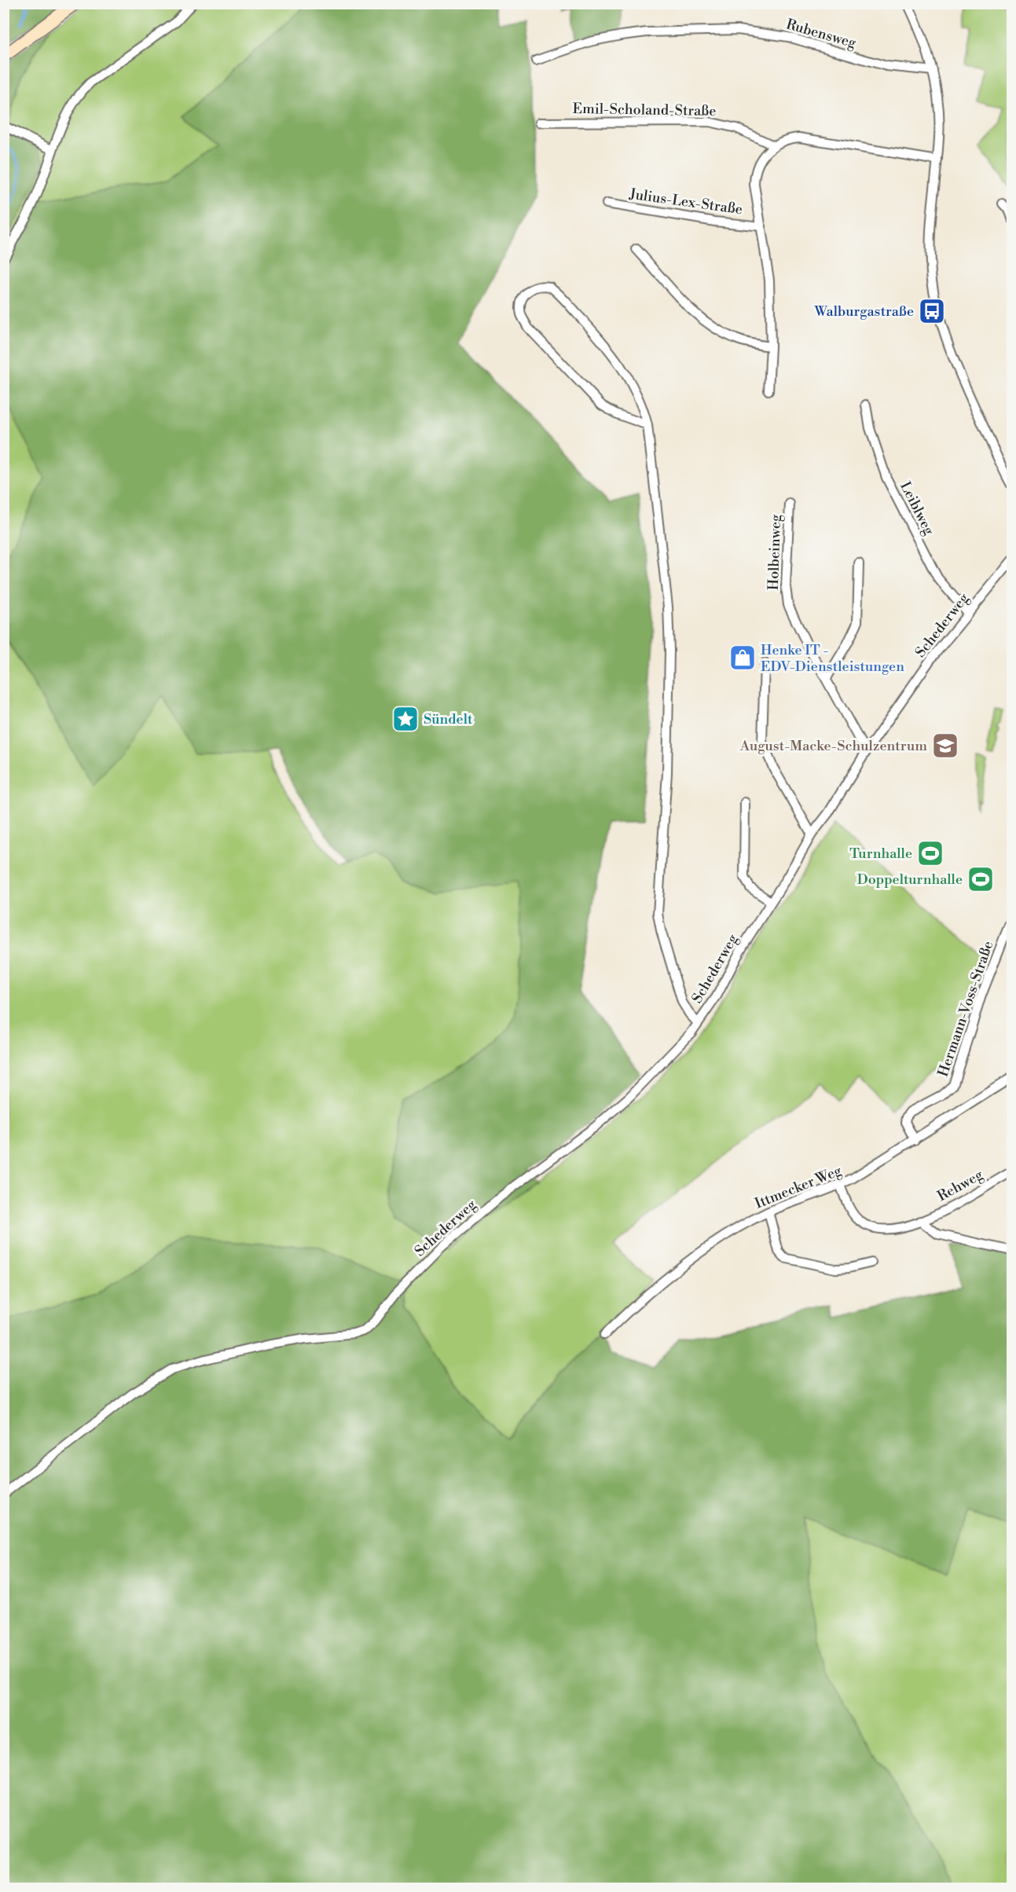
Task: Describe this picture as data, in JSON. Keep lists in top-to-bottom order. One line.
{"streets":{"street":["Rubensweg","Emil-Scholand-Straße","Julius-Lex-Straße","Leiblweg","Holbeinweg","Schederweg","Hermann-Voss-Straße","Rehweg","Ittmecker Weg"]},"crossings":[["Leiblweg","Schederweg"],["Holbeinweg","Schederweg"],["Hermann-Voss-Straße","Ittmecker Weg"],["Rehweg","Ittmecker Weg"]],"places":{"bus stop":["Walburgastraße"],"shop":["Henke IT - EDV-Dienstleistungen"],"place":["Sündelt"],"school or university":["August-Macke-Schulzentrum"],"sports":["Turnhalle","Doppelturnhalle"]}}
